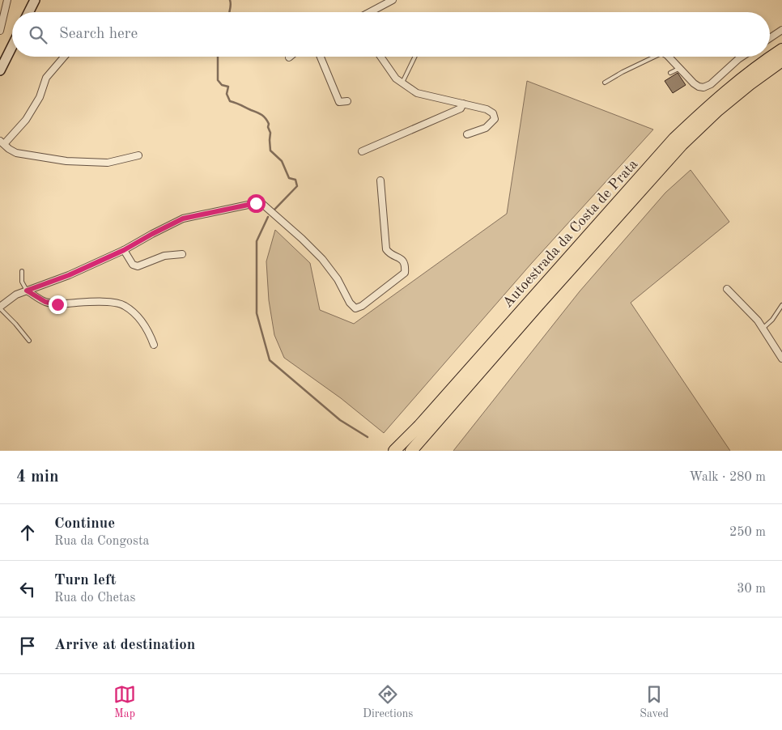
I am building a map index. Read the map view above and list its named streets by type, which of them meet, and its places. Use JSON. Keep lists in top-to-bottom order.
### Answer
{
  "streets": {
    "highway": ["Autoestrada da Costa de Prata"]
  },
  "page": {
    "search": "Search here",
    "heading": ["4 min", "Walk · 280 m"],
    "list": [
      ["Continue", "Rua da Congosta", "250 m"],
      ["Turn left", "Rua do Chetas", "30 m"],
      "Arrive at destination"
    ],
    "nav": ["Map", "Directions", "Saved"]
  }
}
